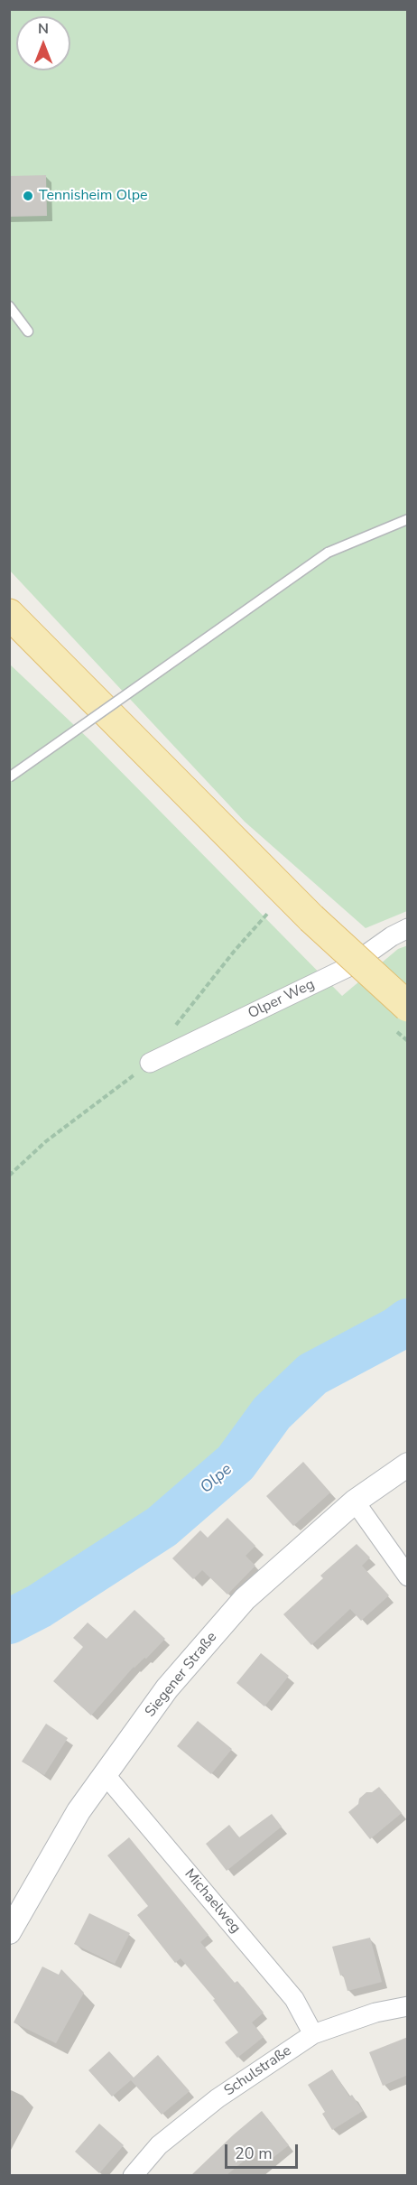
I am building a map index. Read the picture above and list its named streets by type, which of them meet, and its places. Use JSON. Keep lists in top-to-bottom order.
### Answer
{
  "streets": {
    "street": [
      "Olper Weg",
      "Siegener Straße",
      "Michaelweg",
      "Schulstraße"
    ]
  },
  "crossings": [
    ["Siegener Straße", "Michaelweg"],
    ["Michaelweg", "Schulstraße"]
  ],
  "water": ["Olpe"],
  "places": ["Tennisheim Olpe"],
  "scale_bar": "20 m",
  "north": "top"
}
